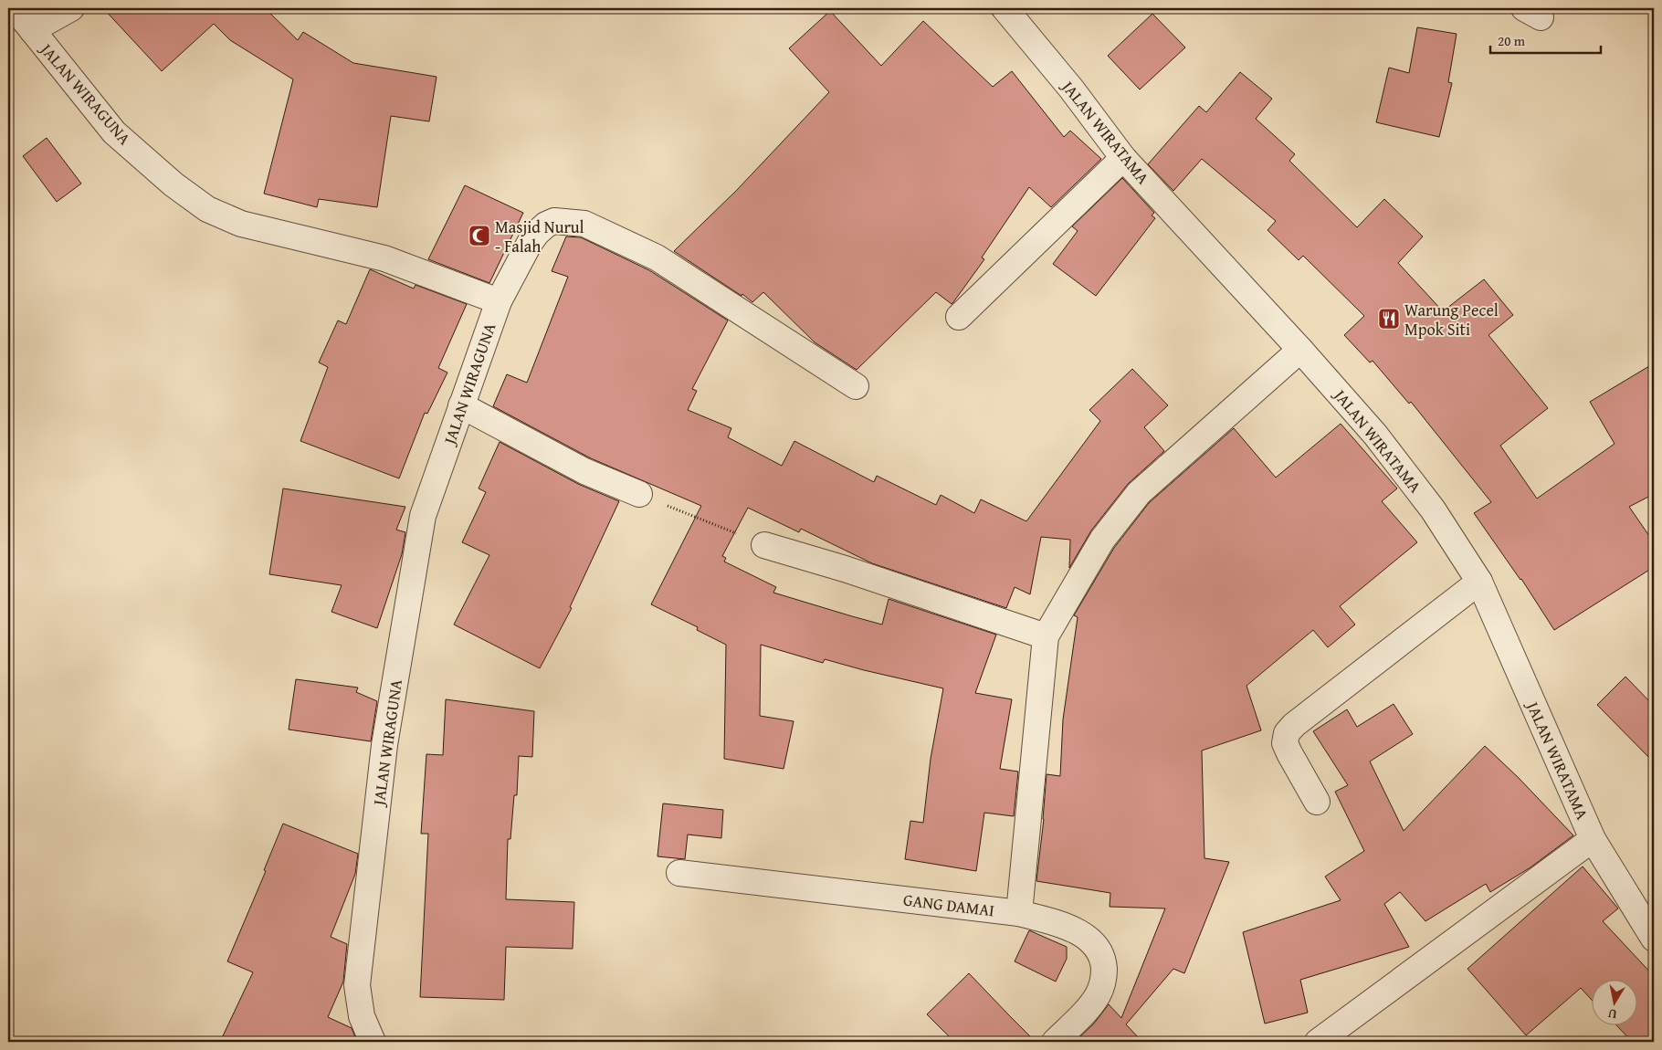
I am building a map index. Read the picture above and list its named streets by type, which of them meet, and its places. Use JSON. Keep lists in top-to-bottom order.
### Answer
{
  "streets": {
    "street": ["JALAN WIRAGUNA", "JALAN WIRATAMA", "GANG DAMAI"]
  },
  "places": {
    "mosque": ["Masjid Nurul - Falah"],
    "restaurant": ["Warung Pecel Mpok Siti"]
  },
  "scale_bar": "20 m",
  "north": "bottom"
}
